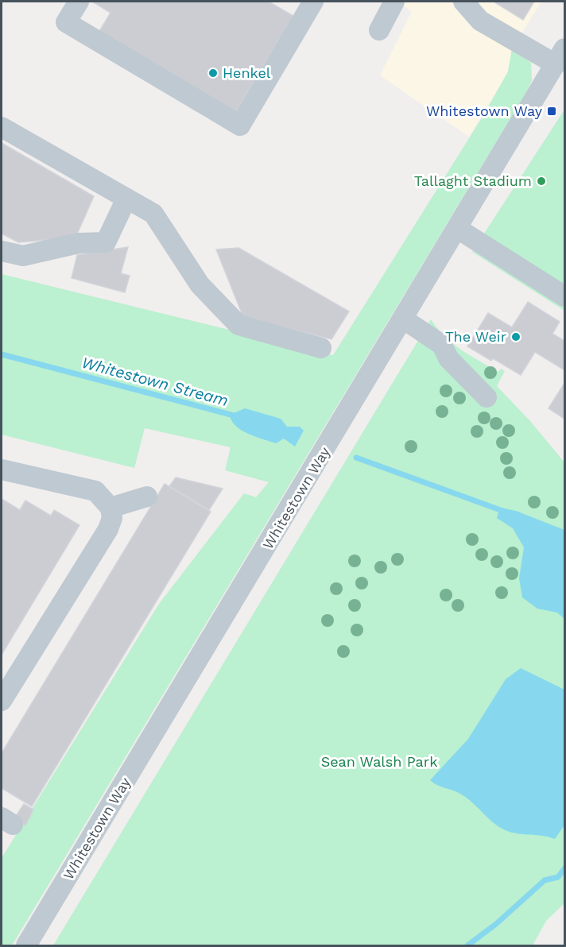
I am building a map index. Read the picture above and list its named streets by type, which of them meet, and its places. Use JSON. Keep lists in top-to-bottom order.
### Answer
{
  "streets": {
    "street": ["Whitestown Way"]
  },
  "water": ["Whitestown Stream"],
  "parks": ["Sean Walsh Park"],
  "places": {
    "other": ["Henkel", "Tallaght Stadium", "The Weir"],
    "transit": ["Whitestown Way"]
  }
}
